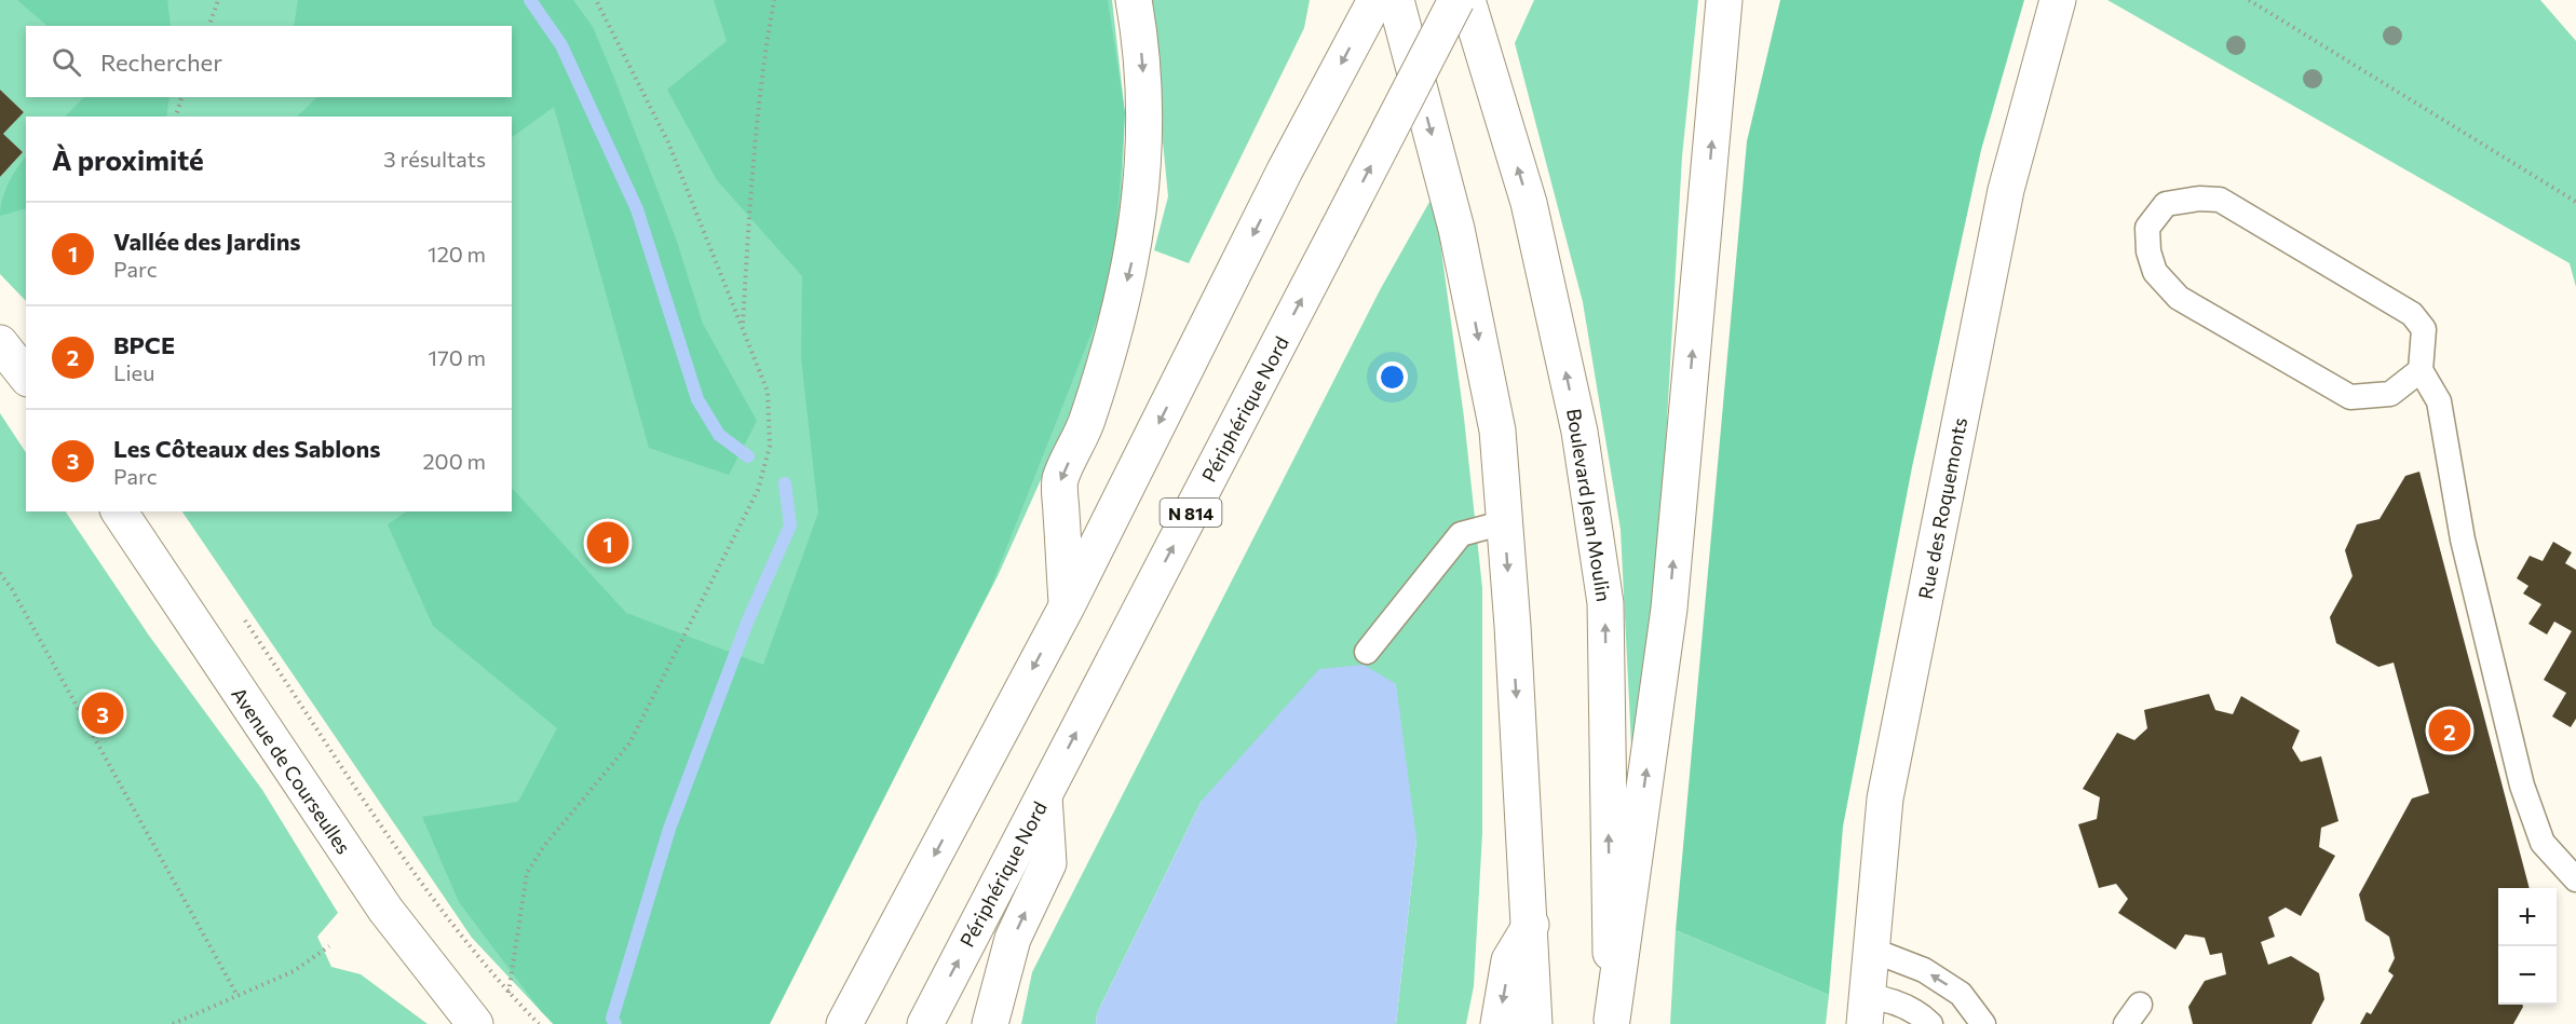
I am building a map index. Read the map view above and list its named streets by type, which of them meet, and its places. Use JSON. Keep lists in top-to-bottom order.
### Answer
{
  "streets": {
    "main road": [
      "Périphérique Nord",
      "Boulevard Jean Moulin",
      "Rue des Roquemonts",
      "N 814",
      "Avenue de Courseulles"
    ]
  },
  "page": {
    "search": "Rechercher",
    "heading": ["À proximité", "3 résultats"],
    "list": [
      {
        "mark": "1",
        "name": "Vallée des Jardins",
        "note": "Parc",
        "value": "120 m"
      },
      {
        "mark": "2",
        "name": "BPCE",
        "note": "Lieu",
        "value": "170 m"
      },
      {
        "mark": "3",
        "name": "Les Côteaux des Sablons",
        "note": "Parc",
        "value": "200 m"
      }
    ],
    "pins": ["1", "3", "2"],
    "map_buttons": ["+", "−"]
  }
}
